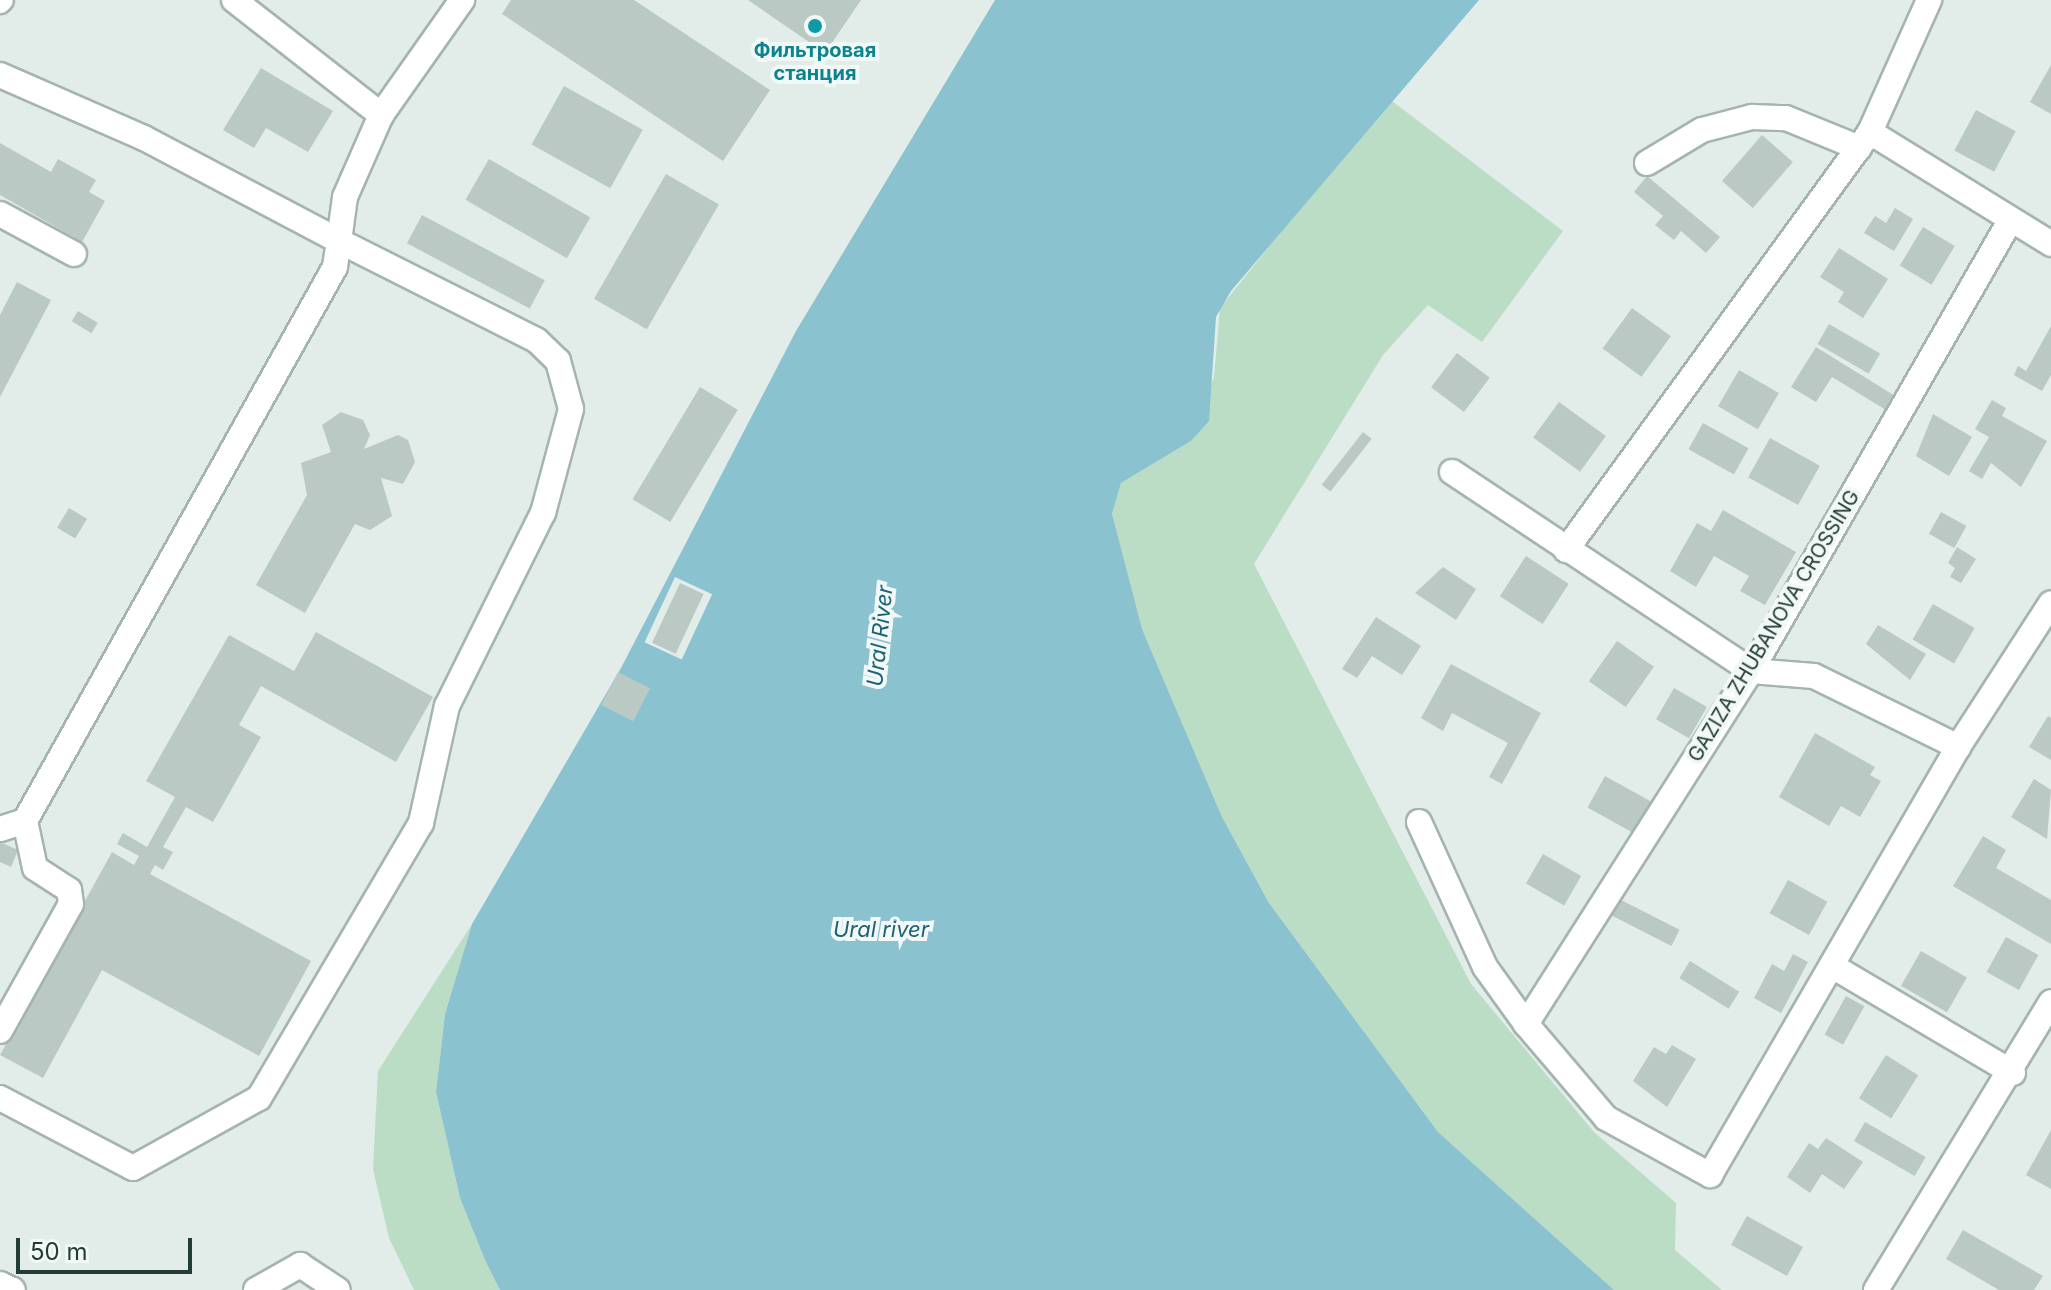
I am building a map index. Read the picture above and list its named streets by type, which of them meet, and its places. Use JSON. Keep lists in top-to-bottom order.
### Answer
{
  "streets": {
    "street": ["GAZIZA ZHUBANOVA CROSSING"]
  },
  "water": ["Ural River", "Ural river"],
  "places": ["Фильтровая станция"],
  "scale_bar": "50 m"
}
